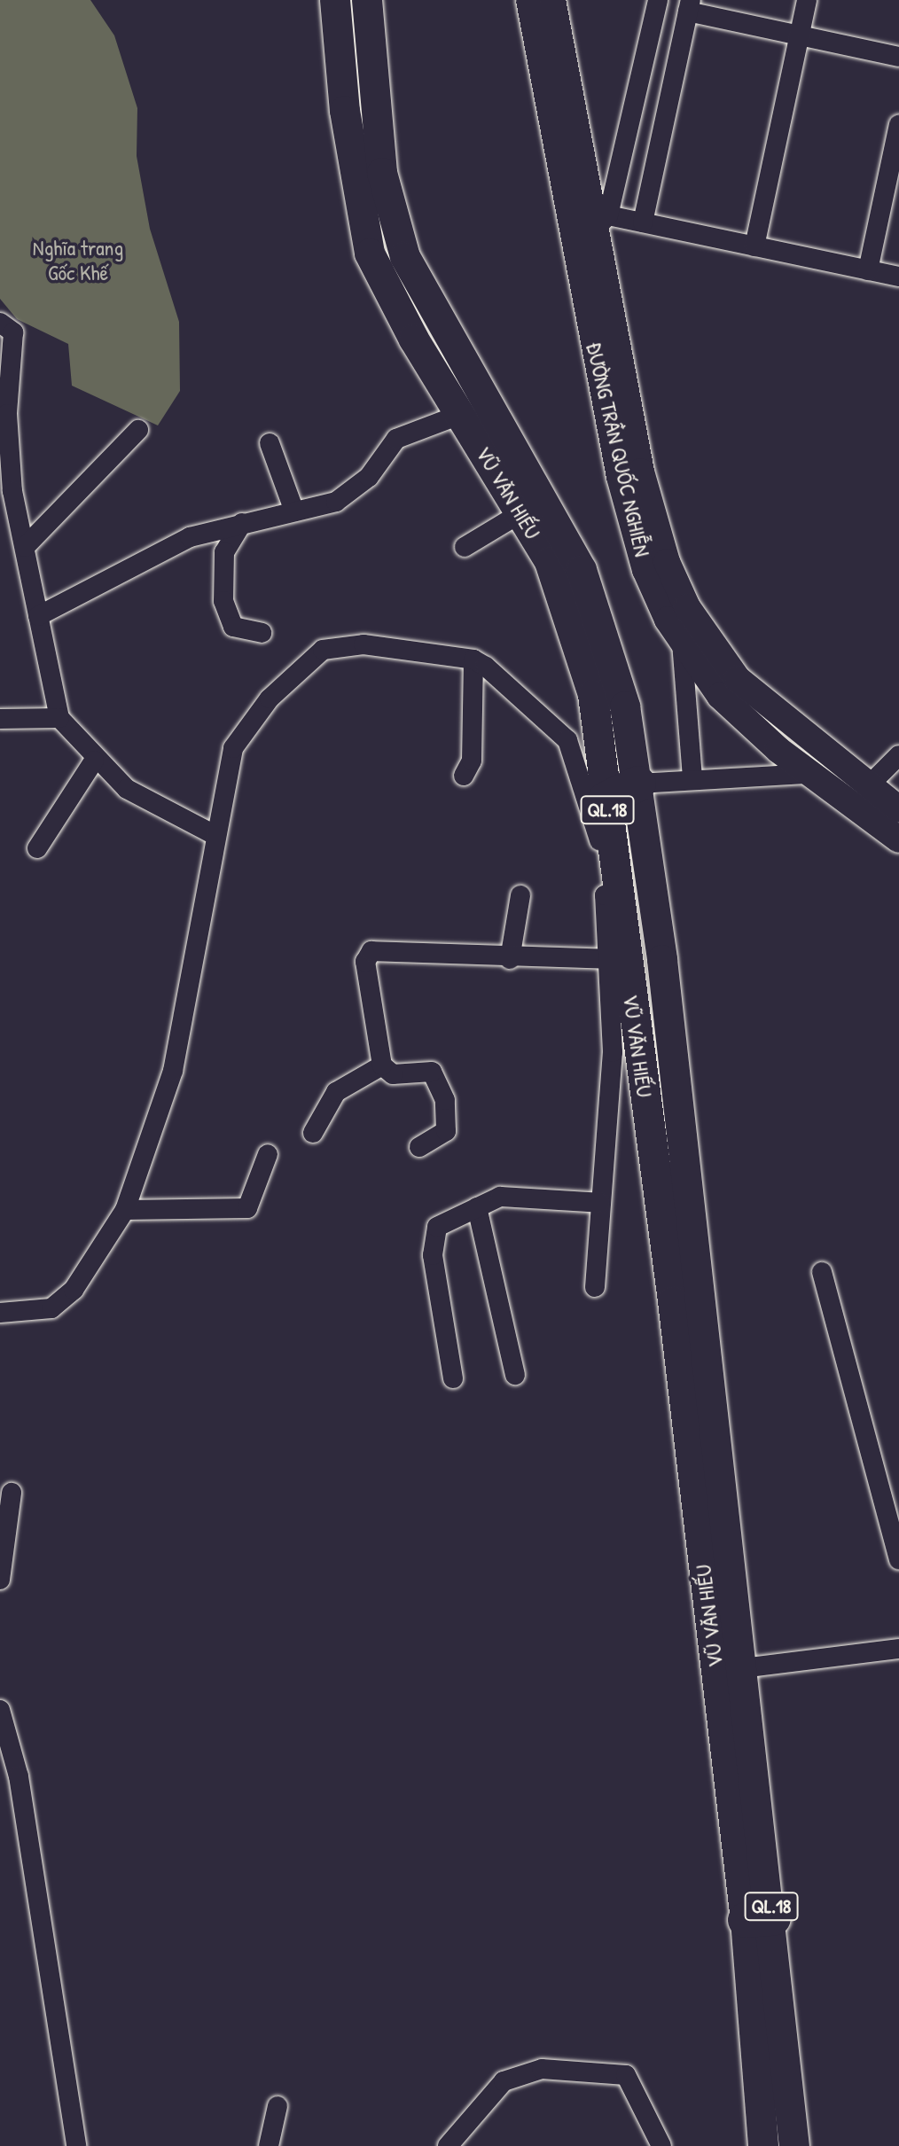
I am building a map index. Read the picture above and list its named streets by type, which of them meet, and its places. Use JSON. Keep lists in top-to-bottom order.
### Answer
{
  "streets": {
    "main road": ["ĐƯỜNG TRẦN QUỐC NGHIỄN", "VŨ VĂN HIẾU", "QL.18"]
  },
  "parks": ["Nghĩa trang Gốc Khế"]
}
